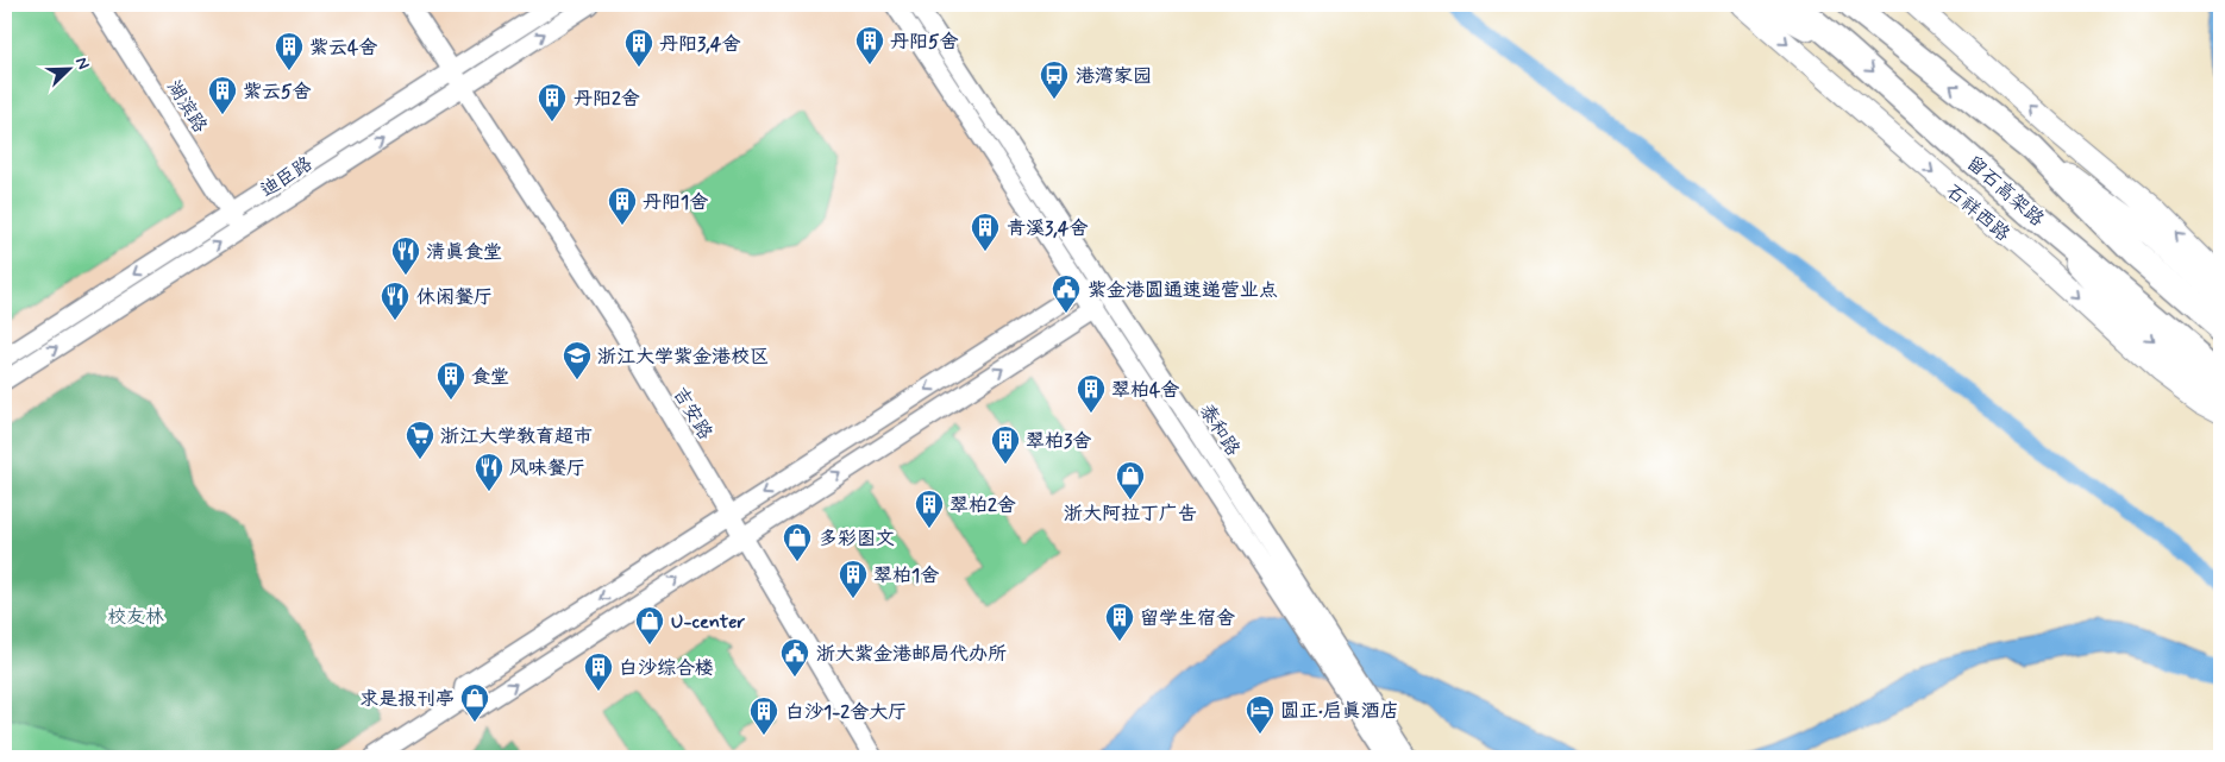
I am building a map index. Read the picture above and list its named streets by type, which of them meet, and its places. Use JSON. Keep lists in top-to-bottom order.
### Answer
{
  "streets": {
    "highway": ["留石高架路"],
    "main road": ["石祥西路"],
    "street": [
      "湖滨路",
      "迪臣路",
      "吉安路",
      "泰和路"
    ]
  },
  "crossings": [
    ["湖滨路", "迪臣路"],
    ["迪臣路", "吉安路"],
    ["留石高架路", "石祥西路"]
  ],
  "parks": ["校友林"],
  "places": {
    "building": [
      "丹阳5舍",
      "丹阳3,4舍",
      "紫云4舍",
      "紫云5舍",
      "丹阳2舍",
      "丹阳1舍",
      "青溪3,4舍",
      "食堂",
      "翠柏4舍",
      "翠柏3舍",
      "翠柏2舍",
      "翠柏1舍",
      "留学生宿舍",
      "白沙综合楼",
      "白沙1-2舍大厅"
    ],
    "bus stop": ["港湾家园"],
    "restaurant": ["清真食堂", "休闲餐厅", "风味餐厅"],
    "public building": ["紫金港圆通速递营业点", "浙大紫金港邮局代办所"],
    "school or university": ["浙江大学紫金港校区"],
    "supermarket": ["浙江大学教育超市"],
    "shop": [
      "浙大阿拉丁广告",
      "多彩图文",
      "U-center",
      "求是报刊亭"
    ],
    "hotel": ["圆正·启真酒店"]
  },
  "north": "top right"
}
